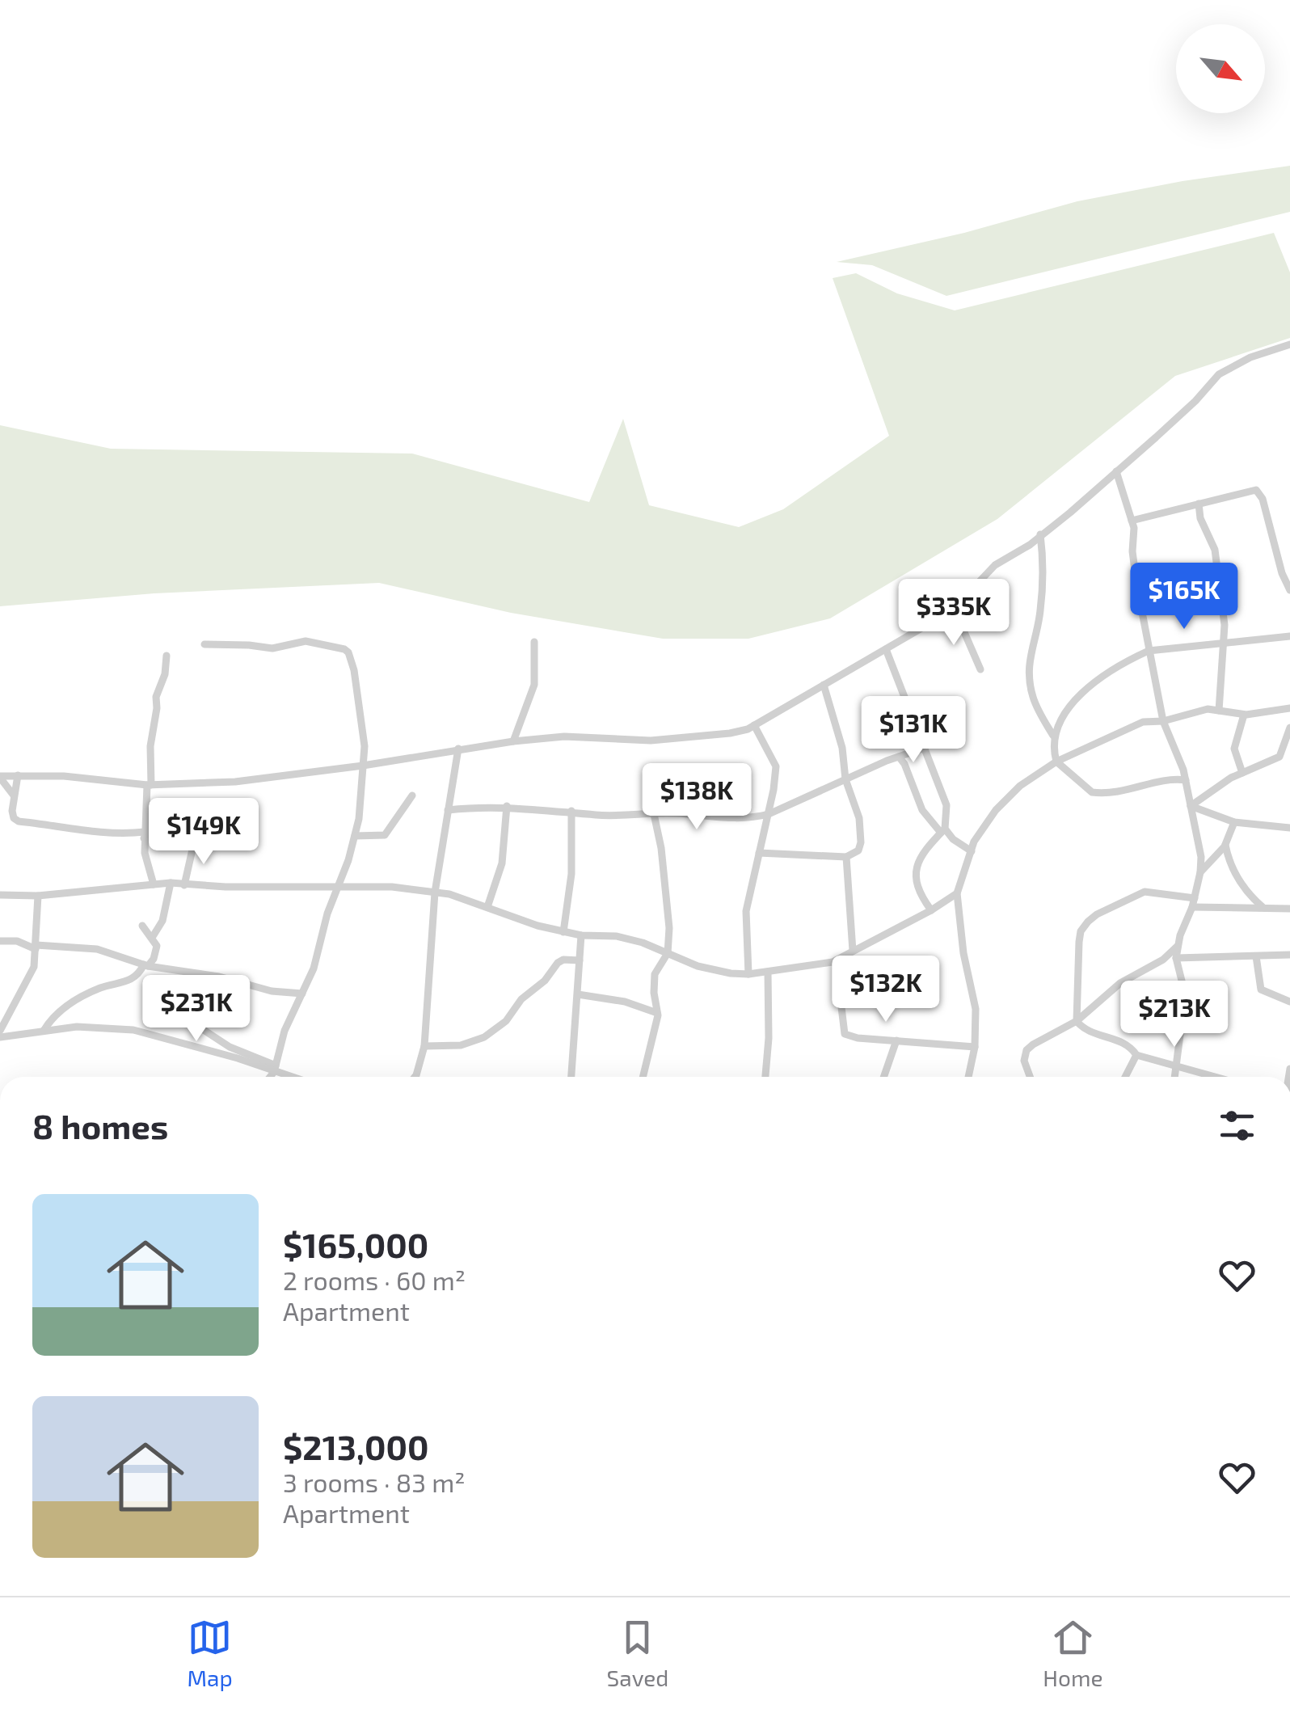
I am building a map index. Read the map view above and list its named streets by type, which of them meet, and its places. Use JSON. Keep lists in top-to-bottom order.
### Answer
{
  "north": "bottom right",
  "page": {
    "price": [
      "$165K",
      "$335K",
      "$131K",
      "$138K",
      "$149K",
      "$132K",
      "$231K",
      "$213K"
    ],
    "heading": "8 homes",
    "list": [
      {
        "name": "$165,000",
        "note": "2 rooms · 60 m² · Apartment"
      },
      {
        "name": "$213,000",
        "note": "3 rooms · 83 m² · Apartment"
      }
    ],
    "tabs": ["Map", "Saved", "Home"]
  }
}
